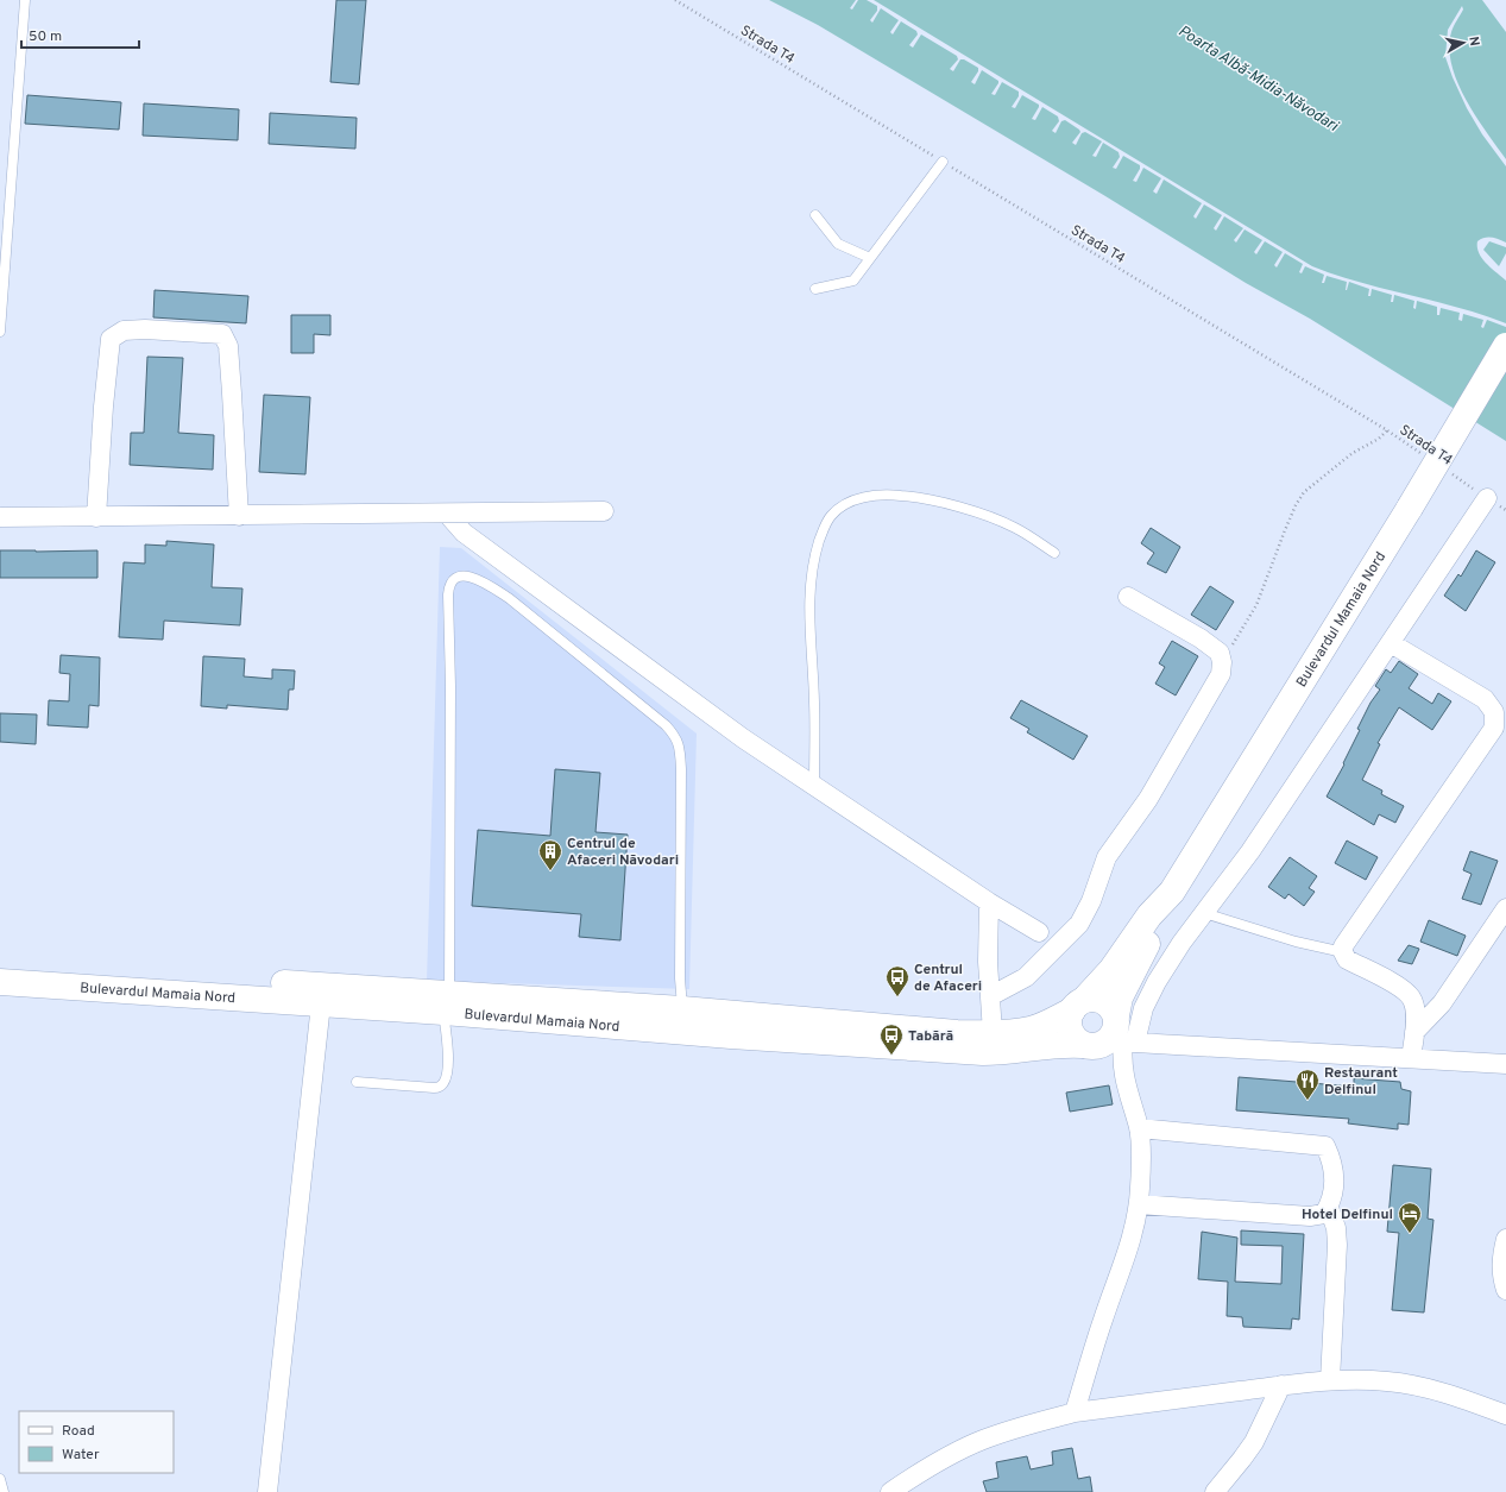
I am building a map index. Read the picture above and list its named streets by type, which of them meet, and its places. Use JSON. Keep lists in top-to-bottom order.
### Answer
{
  "streets": {
    "main road": ["Bulevardul Mamaia Nord"],
    "path": ["Strada T4"]
  },
  "water": ["Poarta Albă-Midia-Năvodari"],
  "places": {
    "building": ["Centrul de Afaceri Năvodari"],
    "bus stop": ["Centrul de Afaceri", "Tabără"],
    "restaurant": ["Restaurant Delfinul"],
    "hotel": ["Hotel Delfinul"]
  },
  "legend": ["Road", "Water"],
  "scale_bar": "50 m",
  "north": "right"
}
